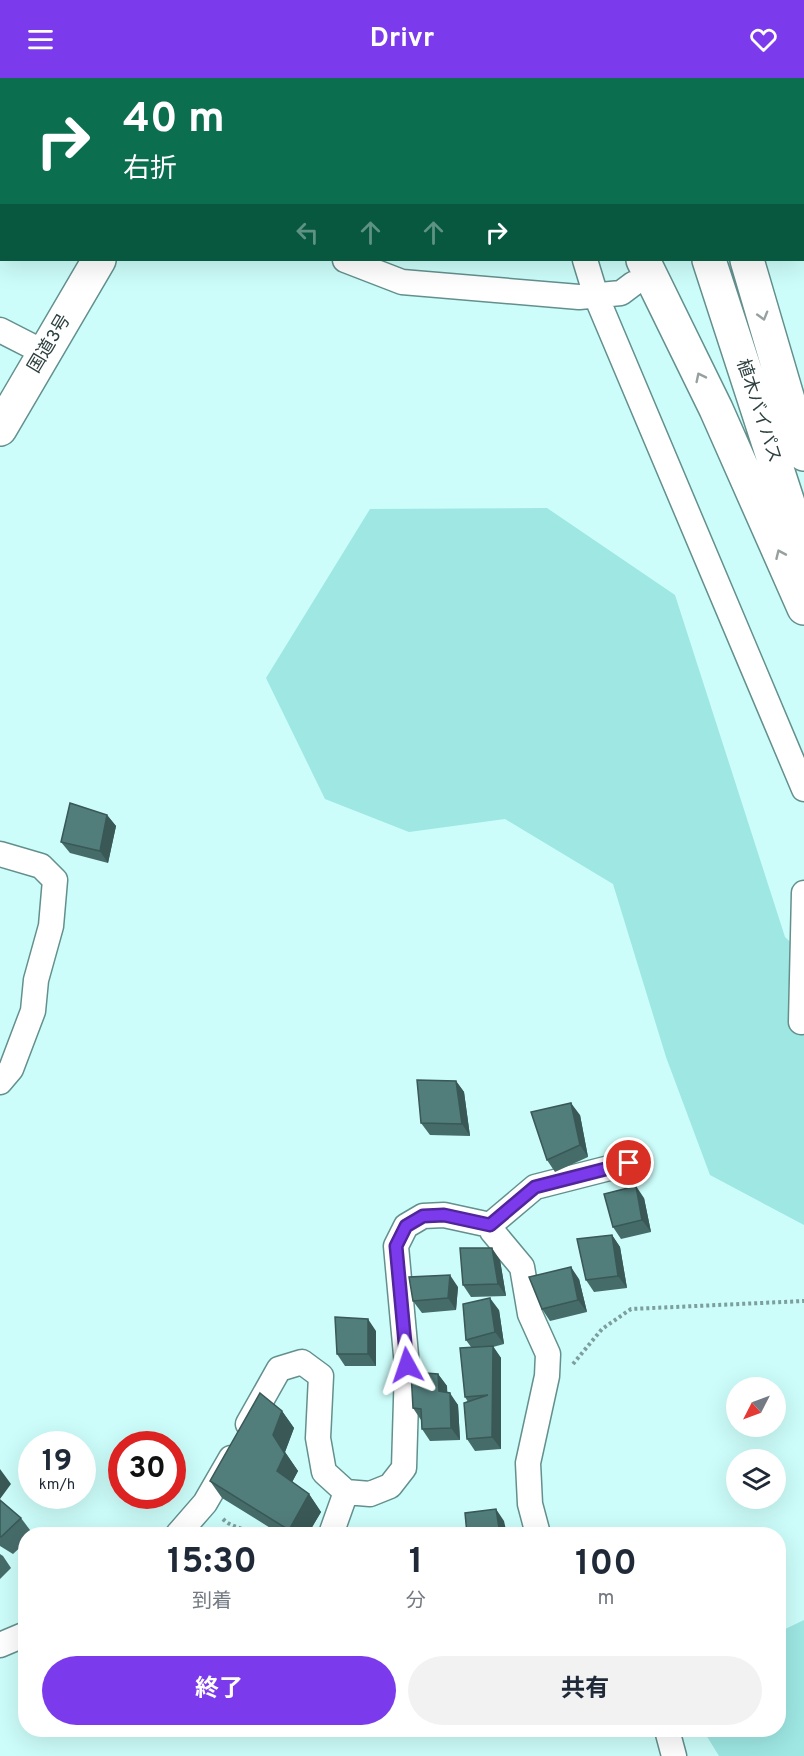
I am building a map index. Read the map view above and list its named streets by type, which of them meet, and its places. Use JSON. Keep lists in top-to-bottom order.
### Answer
{
  "streets": {
    "highway": ["国道3号", "植木バイパス"]
  },
  "north": "bottom left",
  "page": {
    "header": "Drivr",
    "turn": ["40 m", "右折"],
    "speed": "19 km/h",
    "limit": "30",
    "eta": [
      "15:30",
      "到着",
      "1",
      "分",
      "100",
      "m"
    ],
    "buttons": ["終了", "共有"]
  }
}
